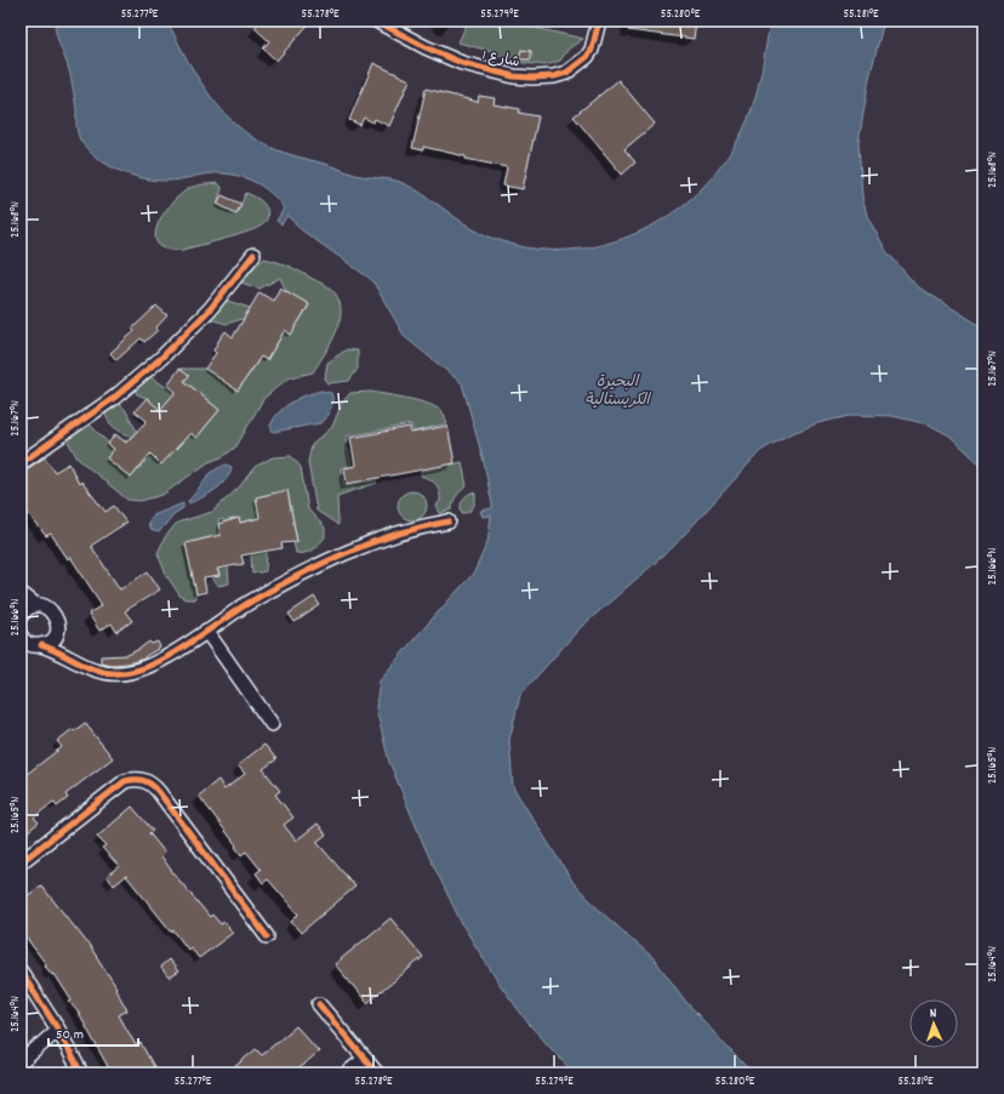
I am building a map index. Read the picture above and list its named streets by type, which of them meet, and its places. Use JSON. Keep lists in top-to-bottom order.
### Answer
{
  "streets": {
    "street": ["شارع 1"]
  },
  "water": ["البحيرة الكريستالية"],
  "scale_bar": "50 m",
  "north": "top",
  "coordinates": [
    "55.277°E",
    "55.278°E",
    "55.279°E",
    "55.280°E",
    "55.281°E",
    "25.168°N",
    "25.167°N",
    "25.166°N",
    "25.165°N",
    "25.164°N"
  ]
}
